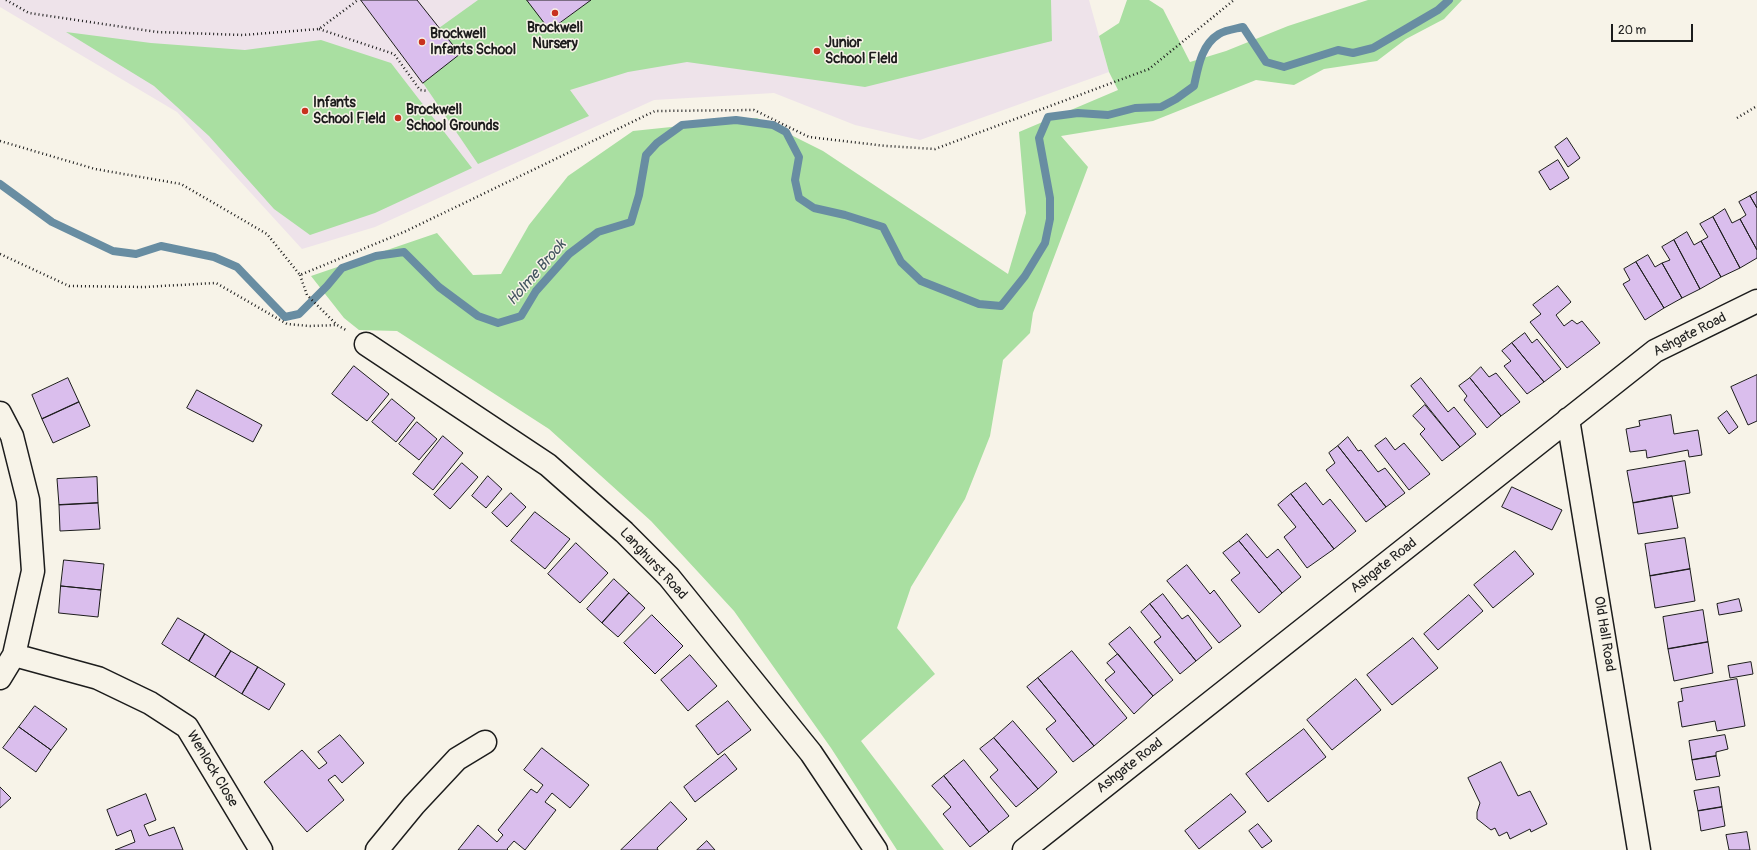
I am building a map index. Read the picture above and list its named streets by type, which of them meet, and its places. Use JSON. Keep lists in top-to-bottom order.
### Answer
{
  "streets": {
    "street": [
      "Ashgate Road",
      "Langhurst Road",
      "Old Hall Road",
      "Wenlock Close"
    ]
  },
  "crossings": [
    ["Ashgate Road", "Old Hall Road"]
  ],
  "water": ["Holme Brook"],
  "places": [
    "Brockwell Nursery",
    "Brockwell Infants School",
    "Junior School FIeld",
    "Infants School FIeld",
    "Brockwell School Grounds"
  ],
  "scale_bar": "20 m"
}
